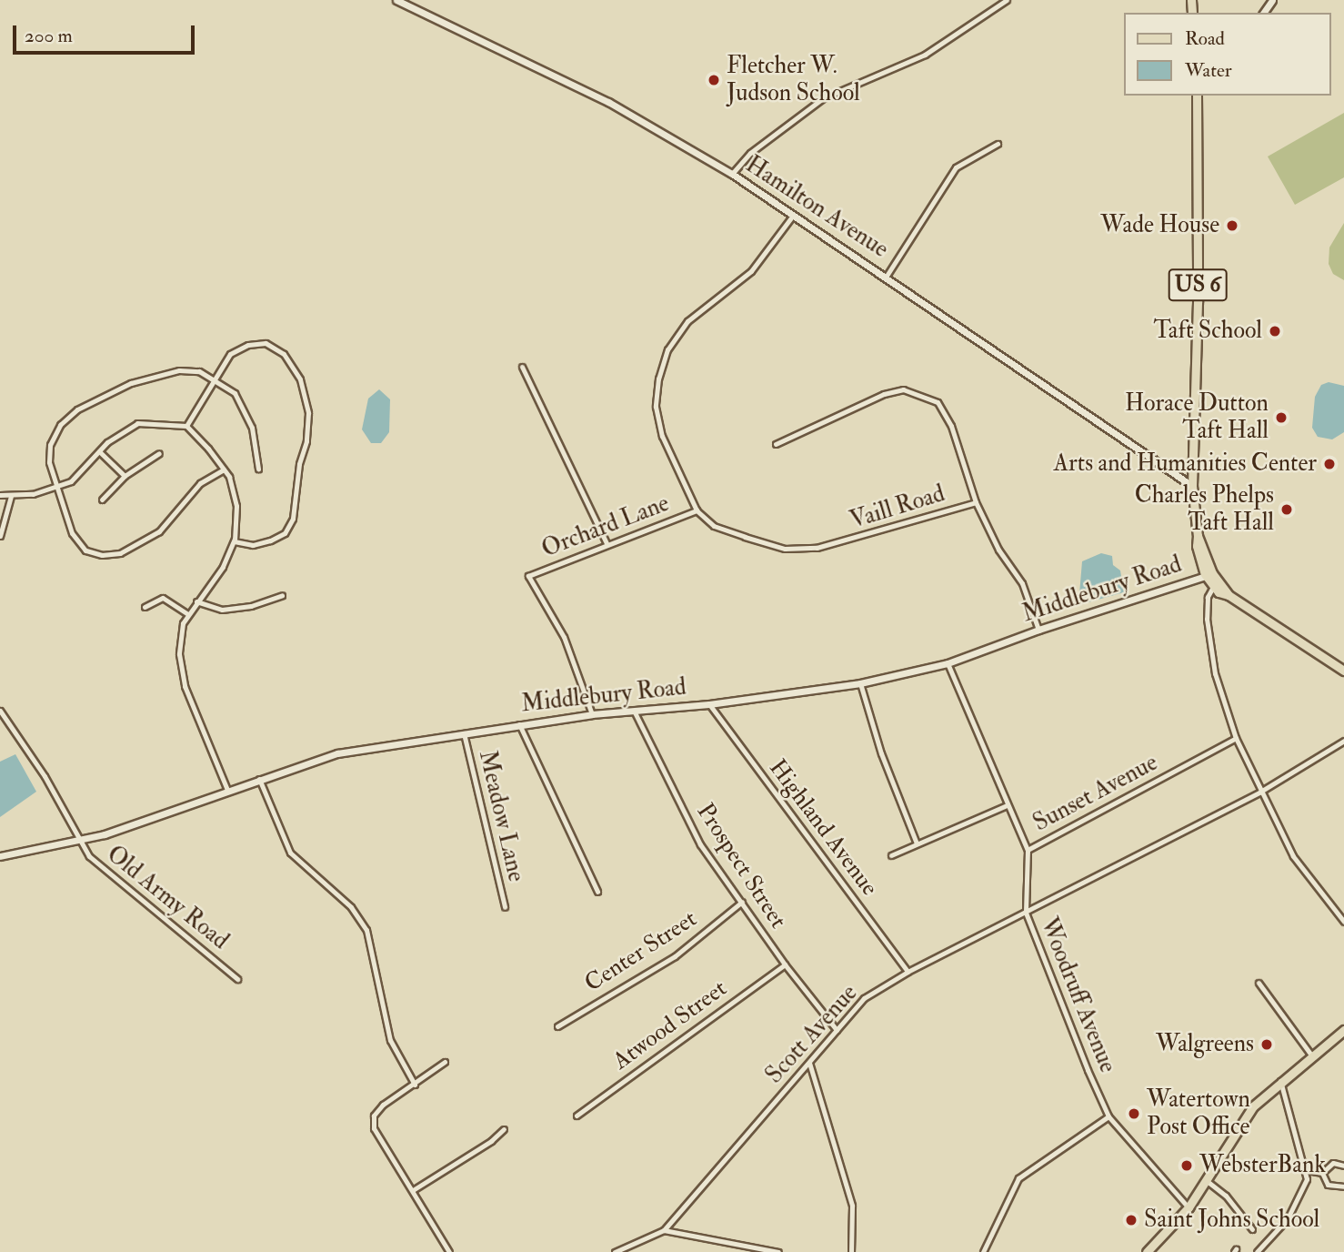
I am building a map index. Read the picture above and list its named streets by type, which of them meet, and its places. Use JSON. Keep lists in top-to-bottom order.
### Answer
{
  "streets": {
    "main road": ["US 6"],
    "street": [
      "Hamilton Avenue",
      "Vaill Road",
      "Orchard Lane",
      "Middlebury Road",
      "Sunset Avenue",
      "Meadow Lane",
      "Highland Avenue",
      "Prospect Street",
      "Old Army Road",
      "Center Street",
      "Woodruff Avenue",
      "Atwood Street",
      "Scott Avenue"
    ]
  },
  "crossings": [
    ["Hamilton Avenue", "US 6"],
    ["US 6", "Middlebury Road"],
    ["Vaill Road", "Orchard Lane"],
    ["Vaill Road", "Middlebury Road"],
    ["Orchard Lane", "Middlebury Road"],
    ["Middlebury Road", "Meadow Lane"],
    ["Middlebury Road", "Highland Avenue"],
    ["Middlebury Road", "Prospect Street"],
    ["Middlebury Road", "Old Army Road"],
    ["Sunset Avenue", "Woodruff Avenue"],
    ["Sunset Avenue", "Scott Avenue"],
    ["Highland Avenue", "Scott Avenue"],
    ["Prospect Street", "Center Street"],
    ["Prospect Street", "Atwood Street"],
    ["Prospect Street", "Scott Avenue"],
    ["Woodruff Avenue", "Scott Avenue"]
  ],
  "places": [
    "Fletcher W. Judson School",
    "Wade House",
    "Taft School",
    "Horace Dutton Taft Hall",
    "Arts and Humanities Center",
    "Charles Phelps Taft Hall",
    "Walgreens",
    "Watertown Post Office",
    "WebsterBank",
    "Saint Johns School"
  ],
  "legend": ["Road", "Water"],
  "scale_bar": "200 m"
}
